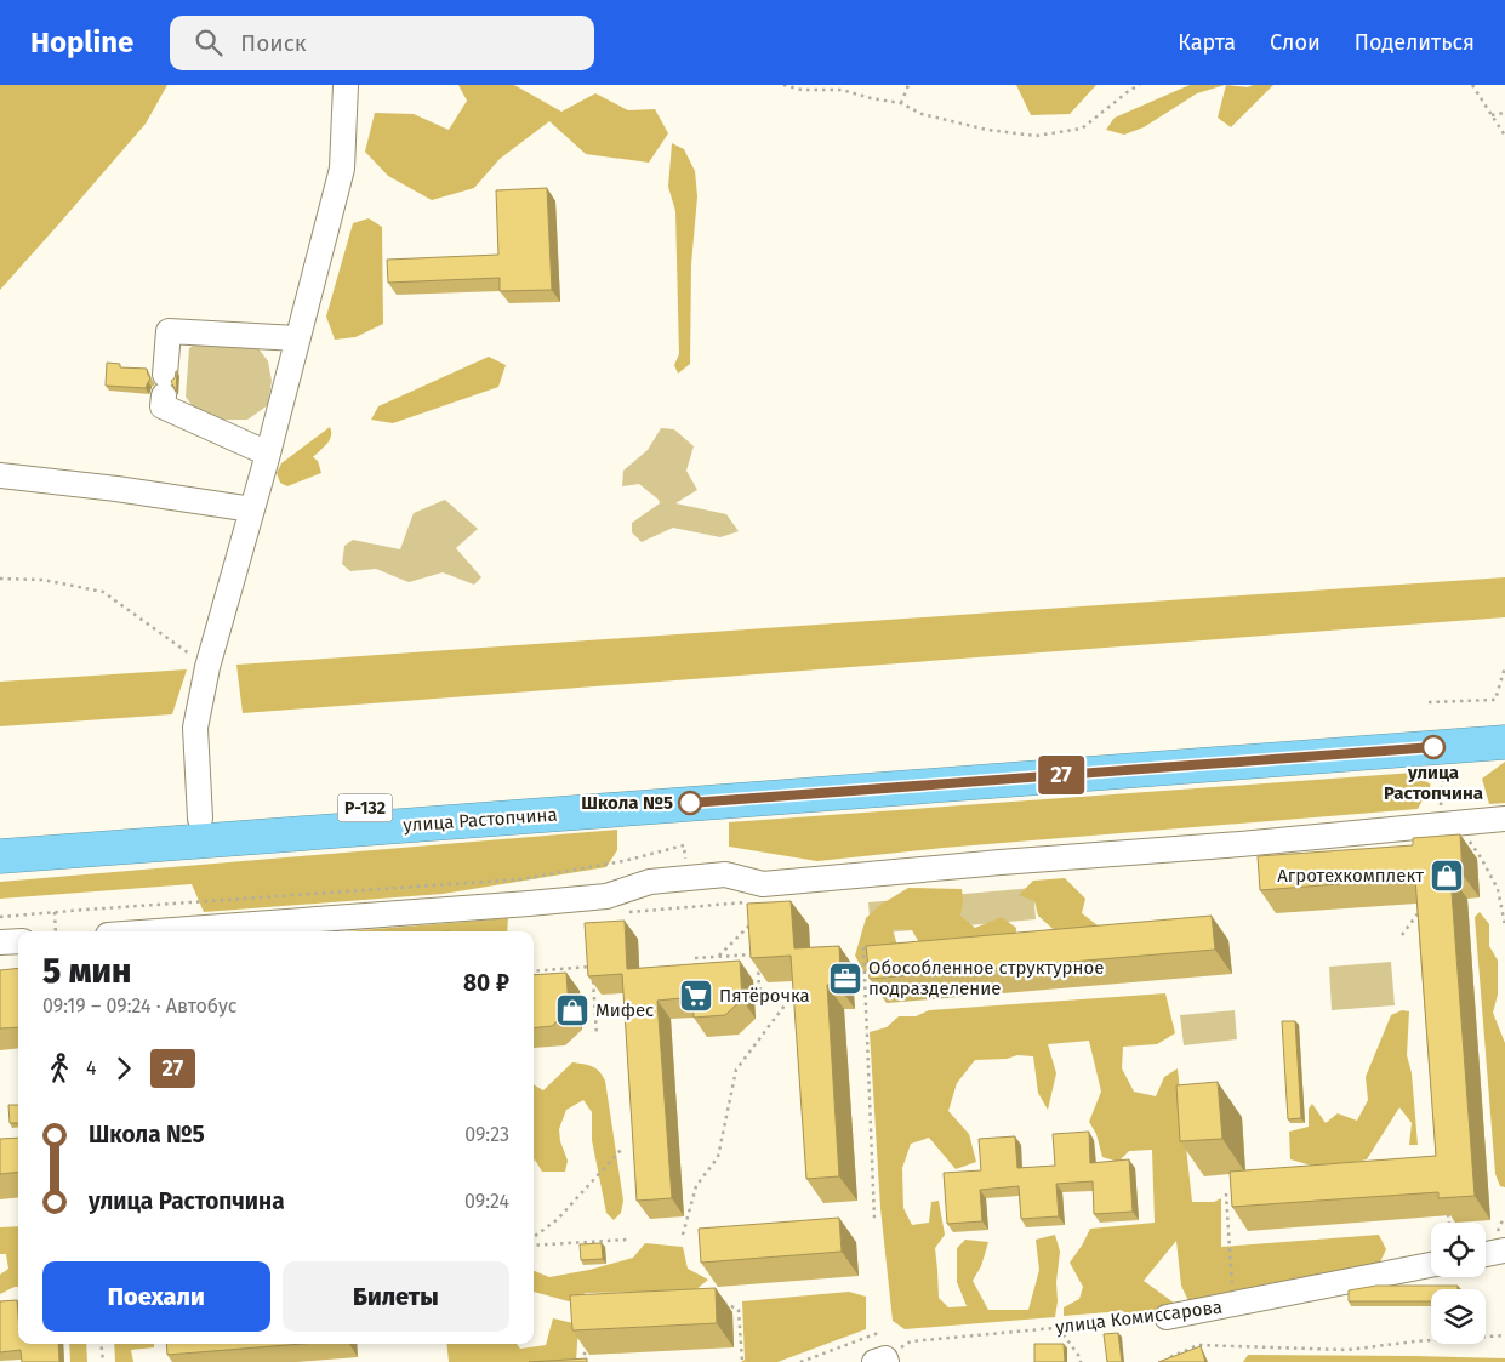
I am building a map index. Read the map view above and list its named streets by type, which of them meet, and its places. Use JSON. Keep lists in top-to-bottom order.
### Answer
{
  "streets": {
    "highway": ["Р-132", "улица Растопчина"],
    "street": ["улица Комиссарова"]
  },
  "places": {
    "other": ["улица Растопчина", "Школа №5"],
    "shop": ["Агротехкомплект", "Мифес"],
    "office": ["Обособленное структурное подразделение"],
    "supermarket": ["Пятёрочка"]
  },
  "lines": ["bus line 27"],
  "page": {
    "header": "Hopline",
    "search": "Поиск",
    "nav": ["Карта", "Слои", "Поделиться"],
    "on_map": "27",
    "heading": ["5 мин", "09:19 – 09:24 · Автобус", "80 ₽"],
    "legs": ["4", "27"],
    "list": [
      {
        "name": "Школа №5",
        "value": "09:23"
      },
      {
        "name": "улица Растопчина",
        "value": "09:24"
      }
    ],
    "buttons": ["Поехали", "Билеты"]
  }
}
